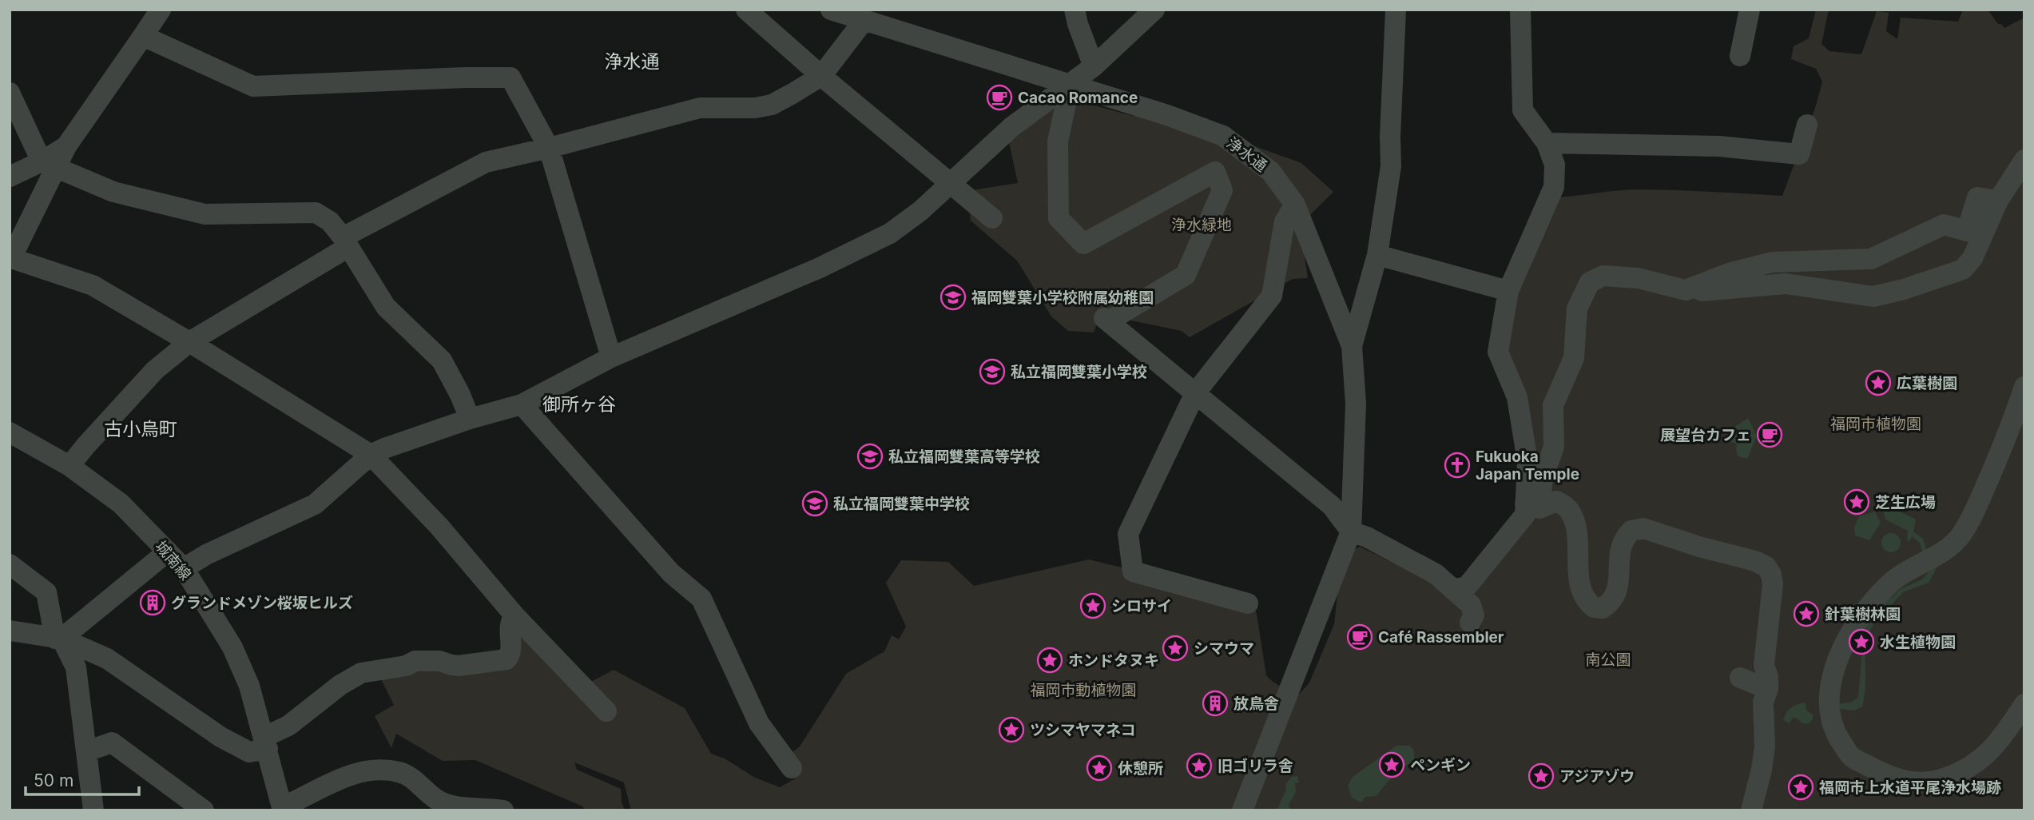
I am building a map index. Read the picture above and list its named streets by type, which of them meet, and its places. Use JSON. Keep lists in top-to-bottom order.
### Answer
{
  "streets": {
    "street": ["浄水通", "城南線"]
  },
  "districts": ["浄水通", "御所ヶ谷", "古小烏町"],
  "parks": [
    "浄水緑地",
    "福岡市植物園",
    "南公園",
    "福岡市動植物園"
  ],
  "places": {
    "cafe": ["Cacao Romance", "展望台カフェ", "Café Rassembler"],
    "school or university": [
      "福岡雙葉小学校附属幼稚園",
      "私立福岡雙葉小学校",
      "私立福岡雙葉高等学校",
      "私立福岡雙葉中学校"
    ],
    "place": [
      "広葉樹園",
      "芝生広場",
      "シロサイ",
      "針葉樹林園",
      "水生植物園",
      "シマウマ",
      "ホンドタヌキ",
      "ツシマヤマネコ",
      "ペンギン",
      "旧ゴリラ舎",
      "休憩所",
      "アジアゾウ",
      "福岡市上水道平尾浄水場跡"
    ],
    "church": ["Fukuoka Japan Temple"],
    "building": ["グランドメゾン桜坂ヒルズ", "放鳥舎"]
  },
  "scale_bar": "50 m"
}
